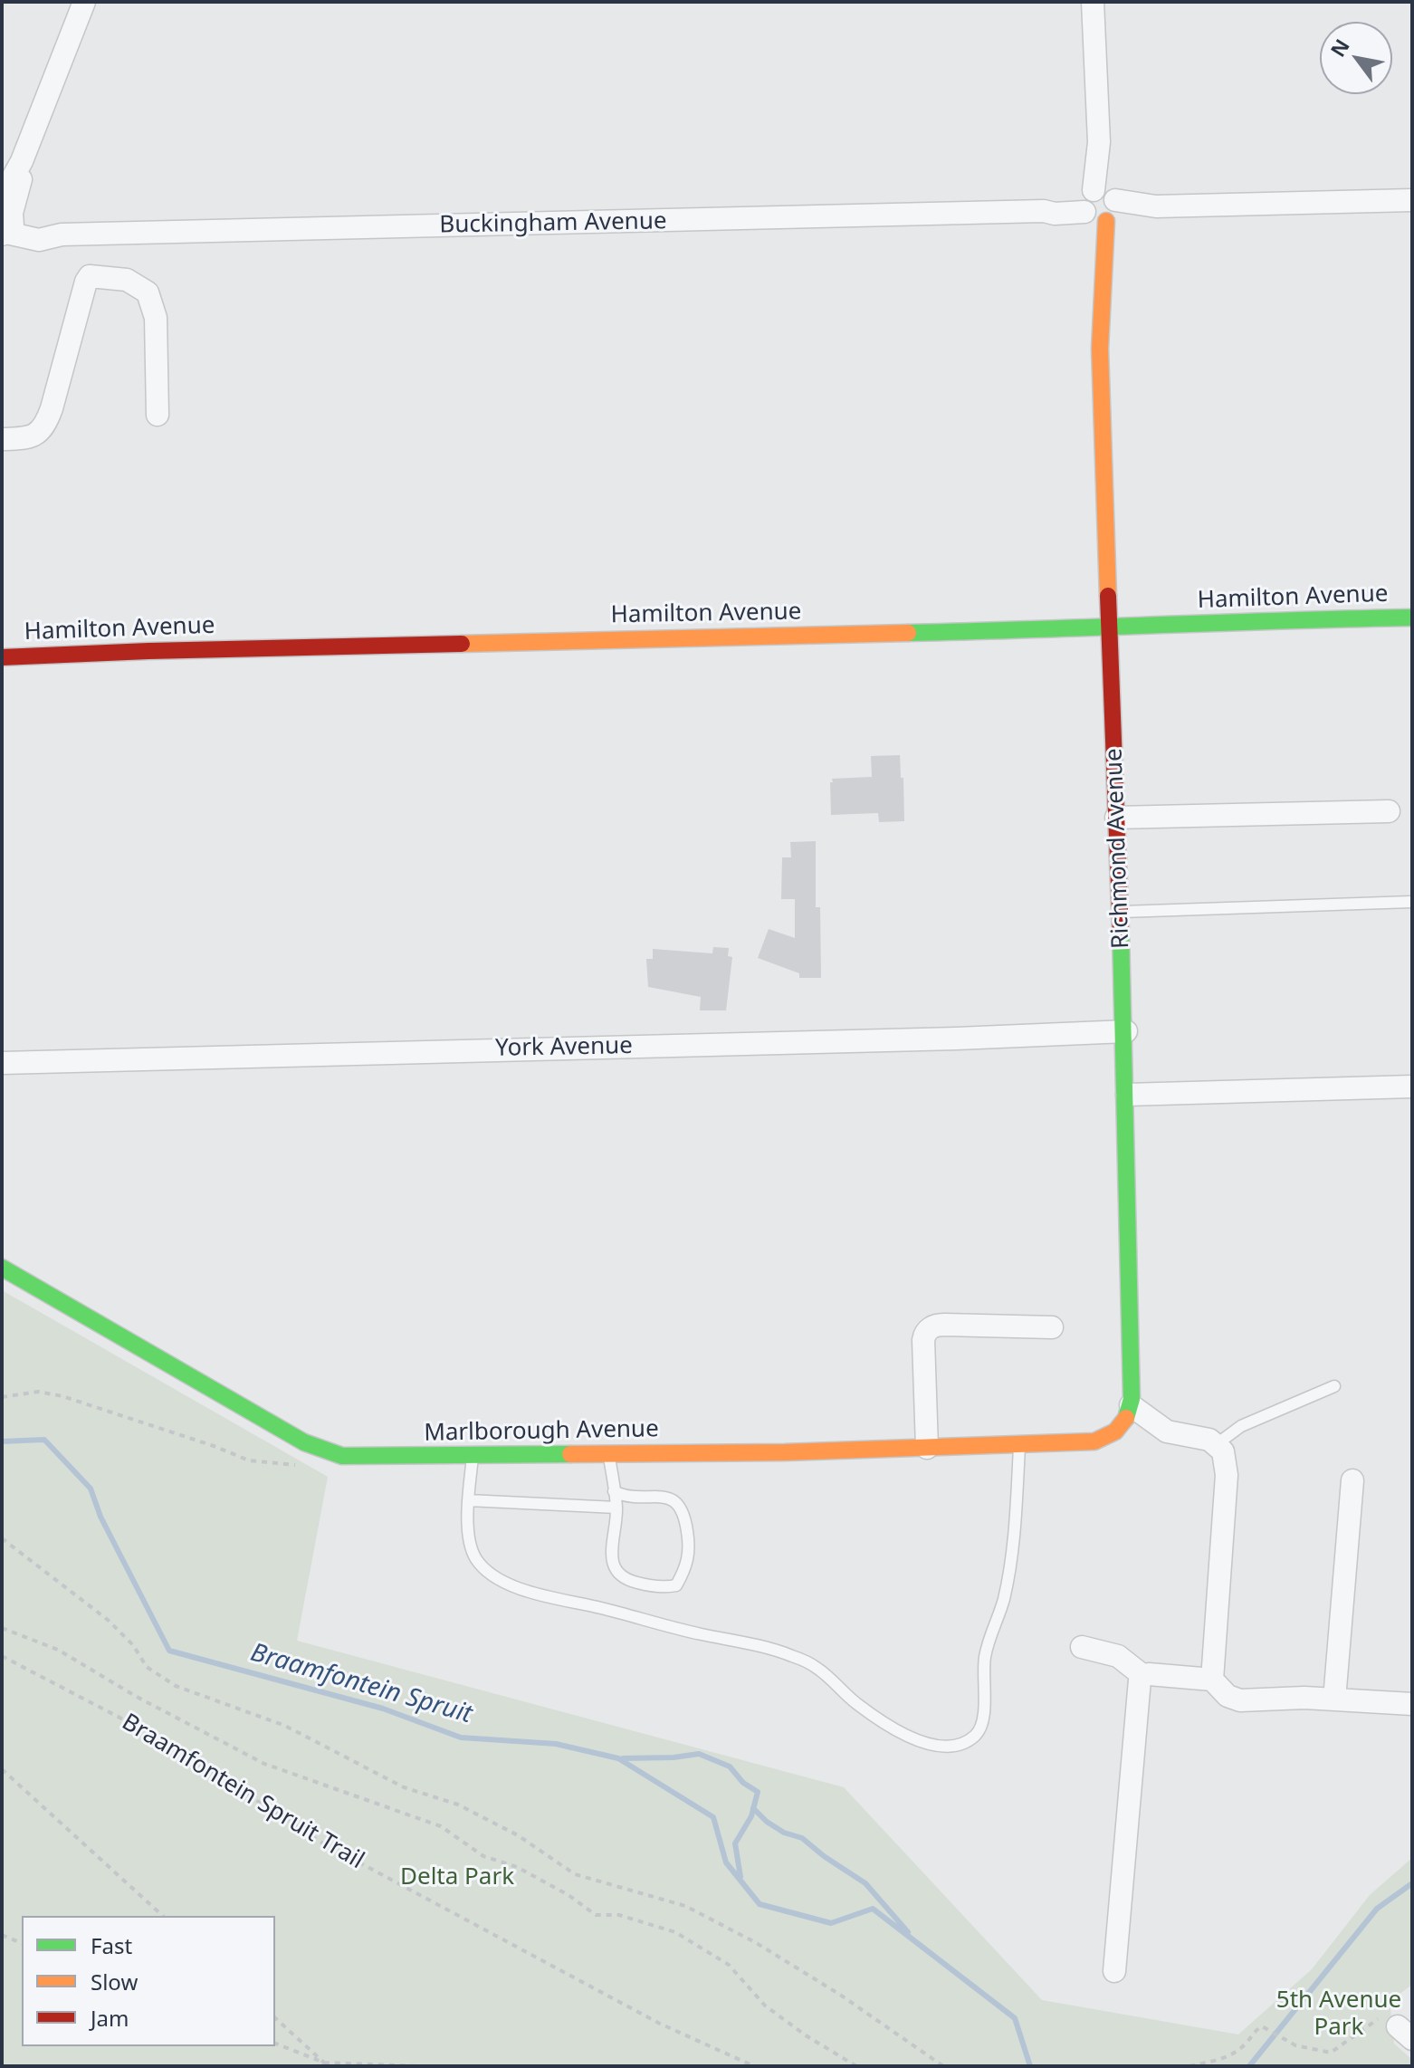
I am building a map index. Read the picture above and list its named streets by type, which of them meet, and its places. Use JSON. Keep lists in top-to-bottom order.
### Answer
{
  "streets": {
    "street": [
      "Buckingham Avenue",
      "Hamilton Avenue",
      "Richmond Avenue",
      "York Avenue",
      "Marlborough Avenue"
    ],
    "path": ["Braamfontein Spruit Trail"]
  },
  "crossings": [
    ["Buckingham Avenue", "Richmond Avenue"],
    ["Hamilton Avenue", "Richmond Avenue"],
    ["Richmond Avenue", "York Avenue"],
    ["Richmond Avenue", "Marlborough Avenue"]
  ],
  "water": ["Braamfontein Spruit"],
  "parks": ["Delta Park", "5th Avenue Park"],
  "legend": ["Fast", "Slow", "Jam"],
  "north": "top left"
}
